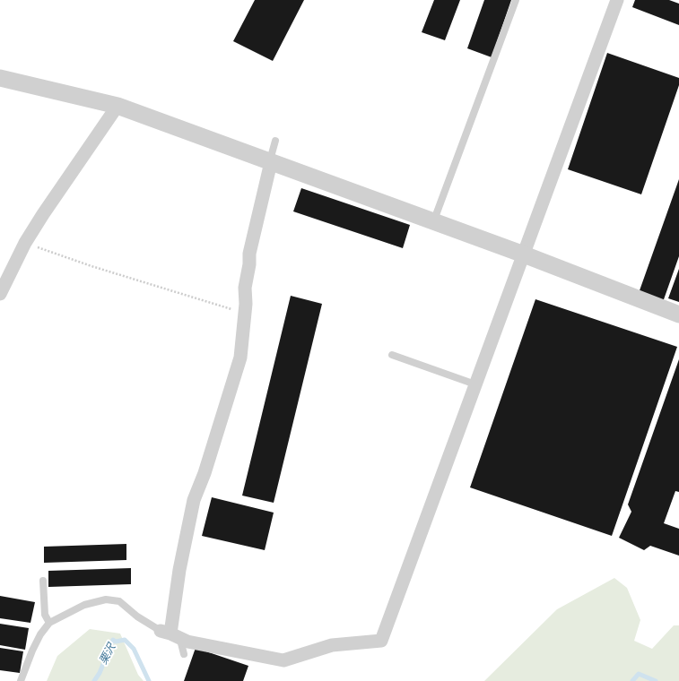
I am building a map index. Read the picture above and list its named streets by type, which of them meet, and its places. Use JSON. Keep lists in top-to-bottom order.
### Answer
{
  "water": ["栗沢"]
}
